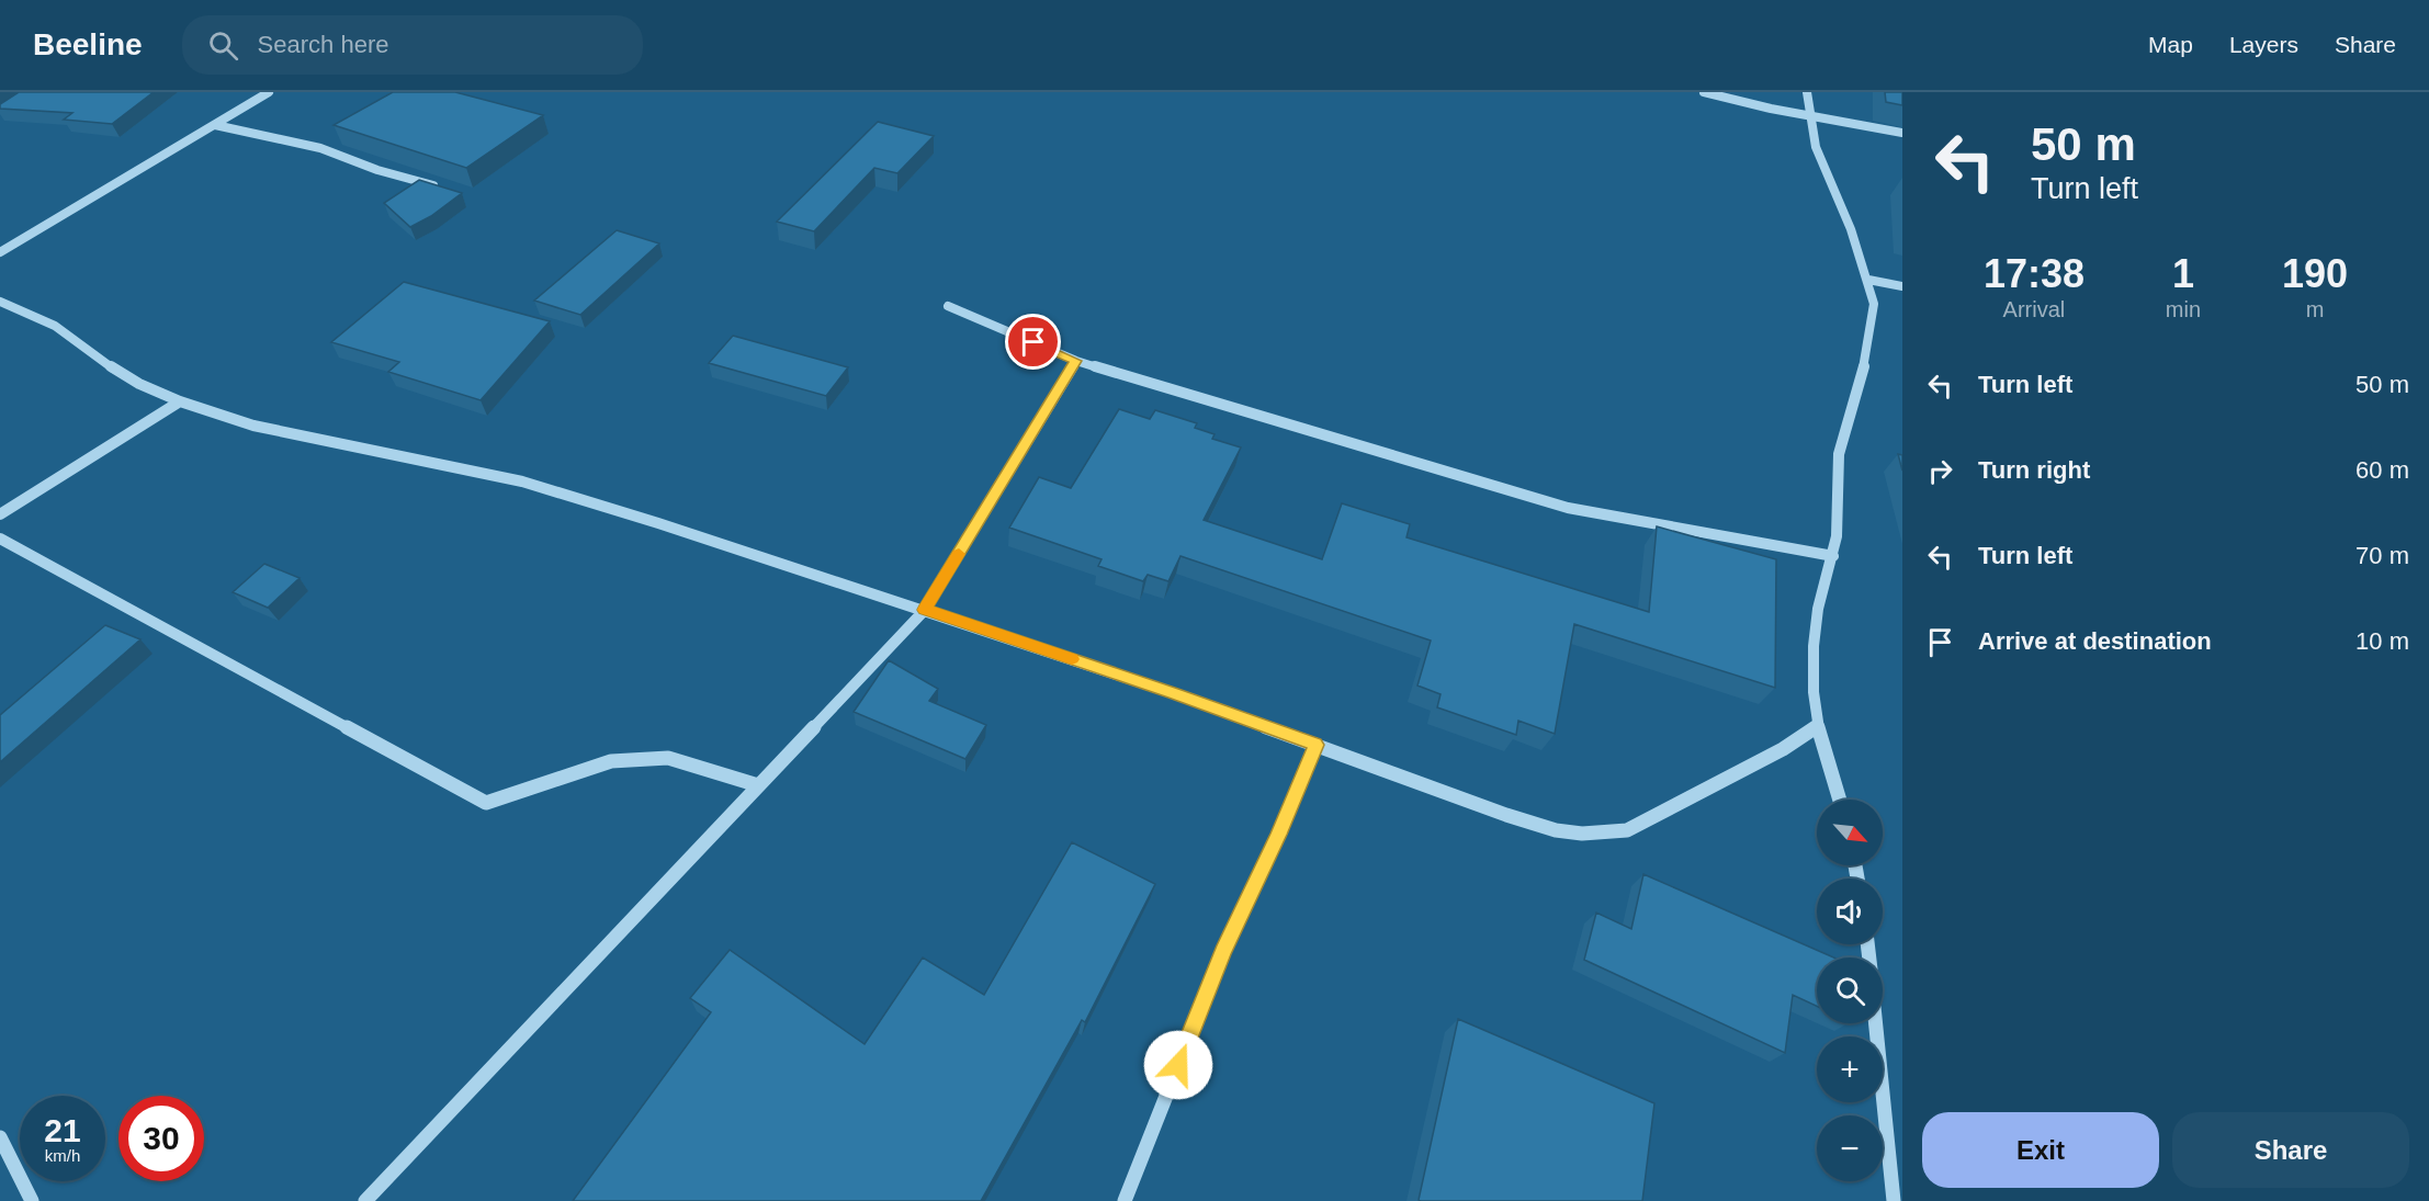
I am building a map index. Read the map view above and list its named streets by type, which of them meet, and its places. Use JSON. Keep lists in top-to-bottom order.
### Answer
{
  "north": "bottom right",
  "page": {
    "header": "Beeline",
    "search": "Search here",
    "nav": ["Map", "Layers", "Share"],
    "turn": ["50 m", "Turn left"],
    "eta": [
      "17:38",
      "Arrival",
      "1",
      "min",
      "190",
      "m"
    ],
    "list": [
      {
        "name": "Turn left",
        "value": "50 m"
      },
      {
        "name": "Turn right",
        "value": "60 m"
      },
      {
        "name": "Turn left",
        "value": "70 m"
      },
      {
        "name": "Arrive at destination",
        "value": "10 m"
      }
    ],
    "map_buttons": ["+", "−"],
    "speed": "21 km/h",
    "limit": "30",
    "buttons": ["Exit", "Share"]
  }
}
